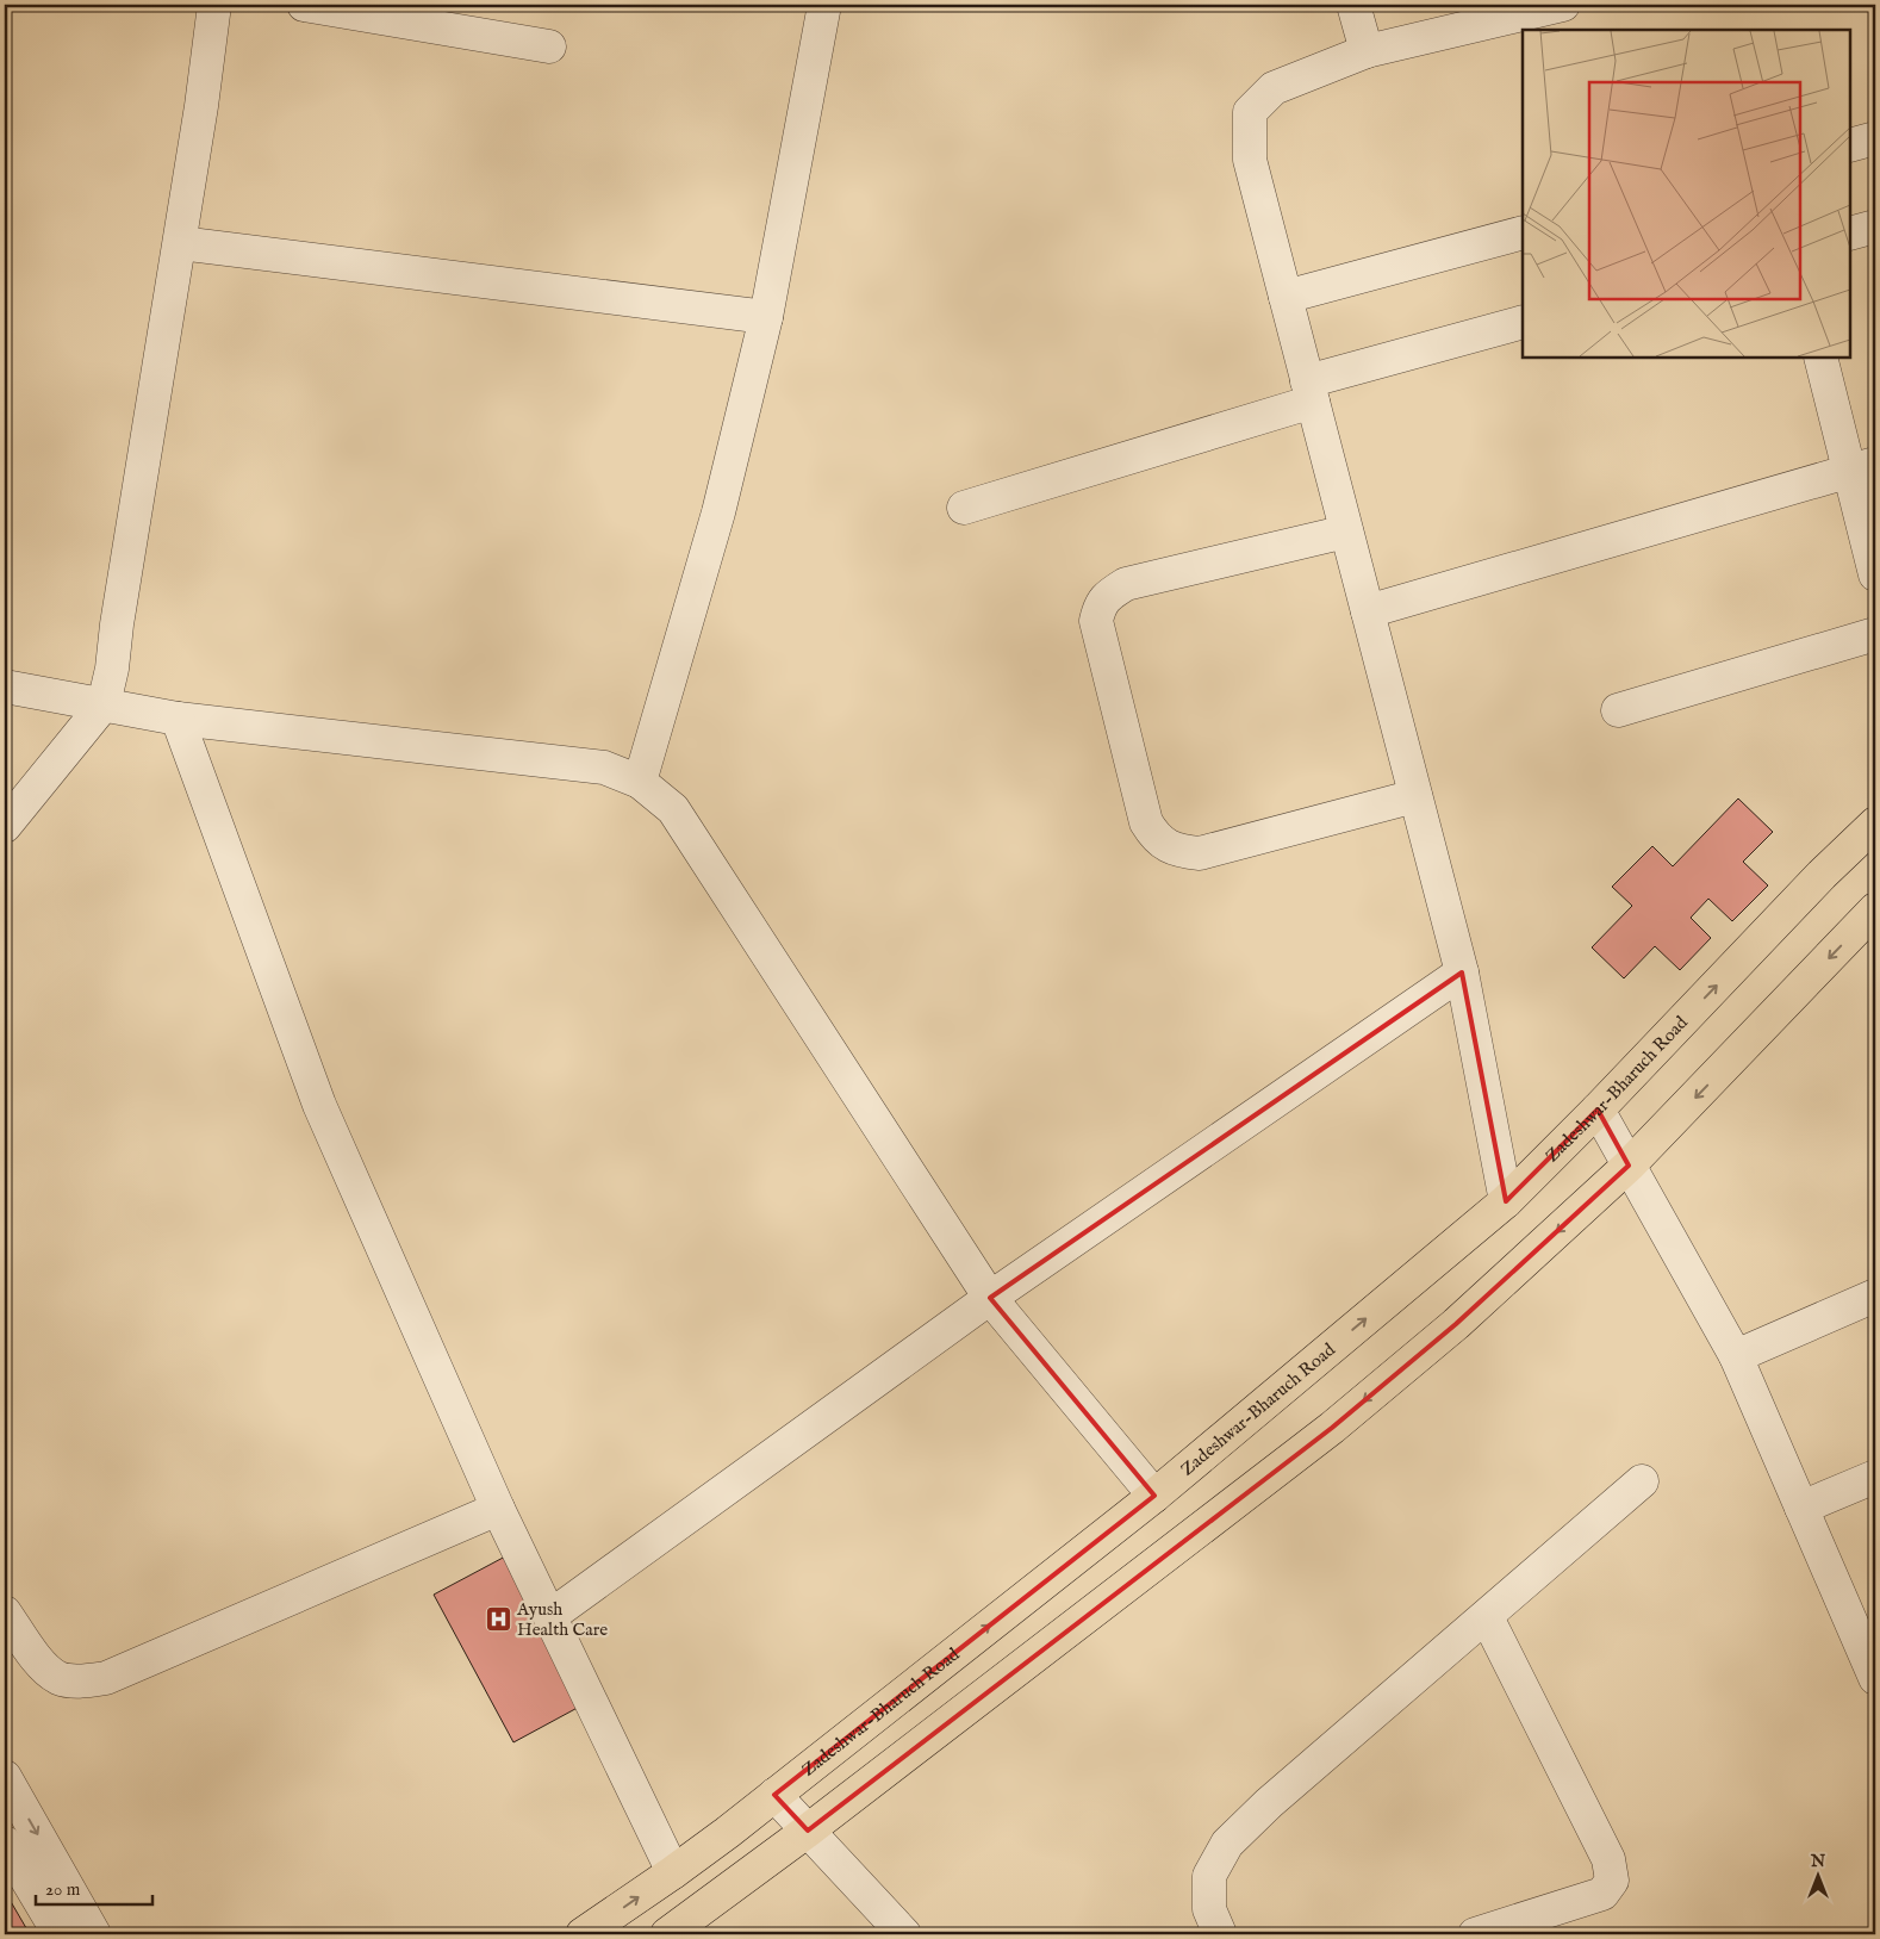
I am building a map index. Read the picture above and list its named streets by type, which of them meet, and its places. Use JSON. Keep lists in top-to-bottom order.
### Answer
{
  "streets": {
    "main road": ["Zadeshwar-Bharuch Road"]
  },
  "places": {
    "hospital": ["Ayush Health Care"]
  },
  "scale_bar": "20 m",
  "north": "top"
}
